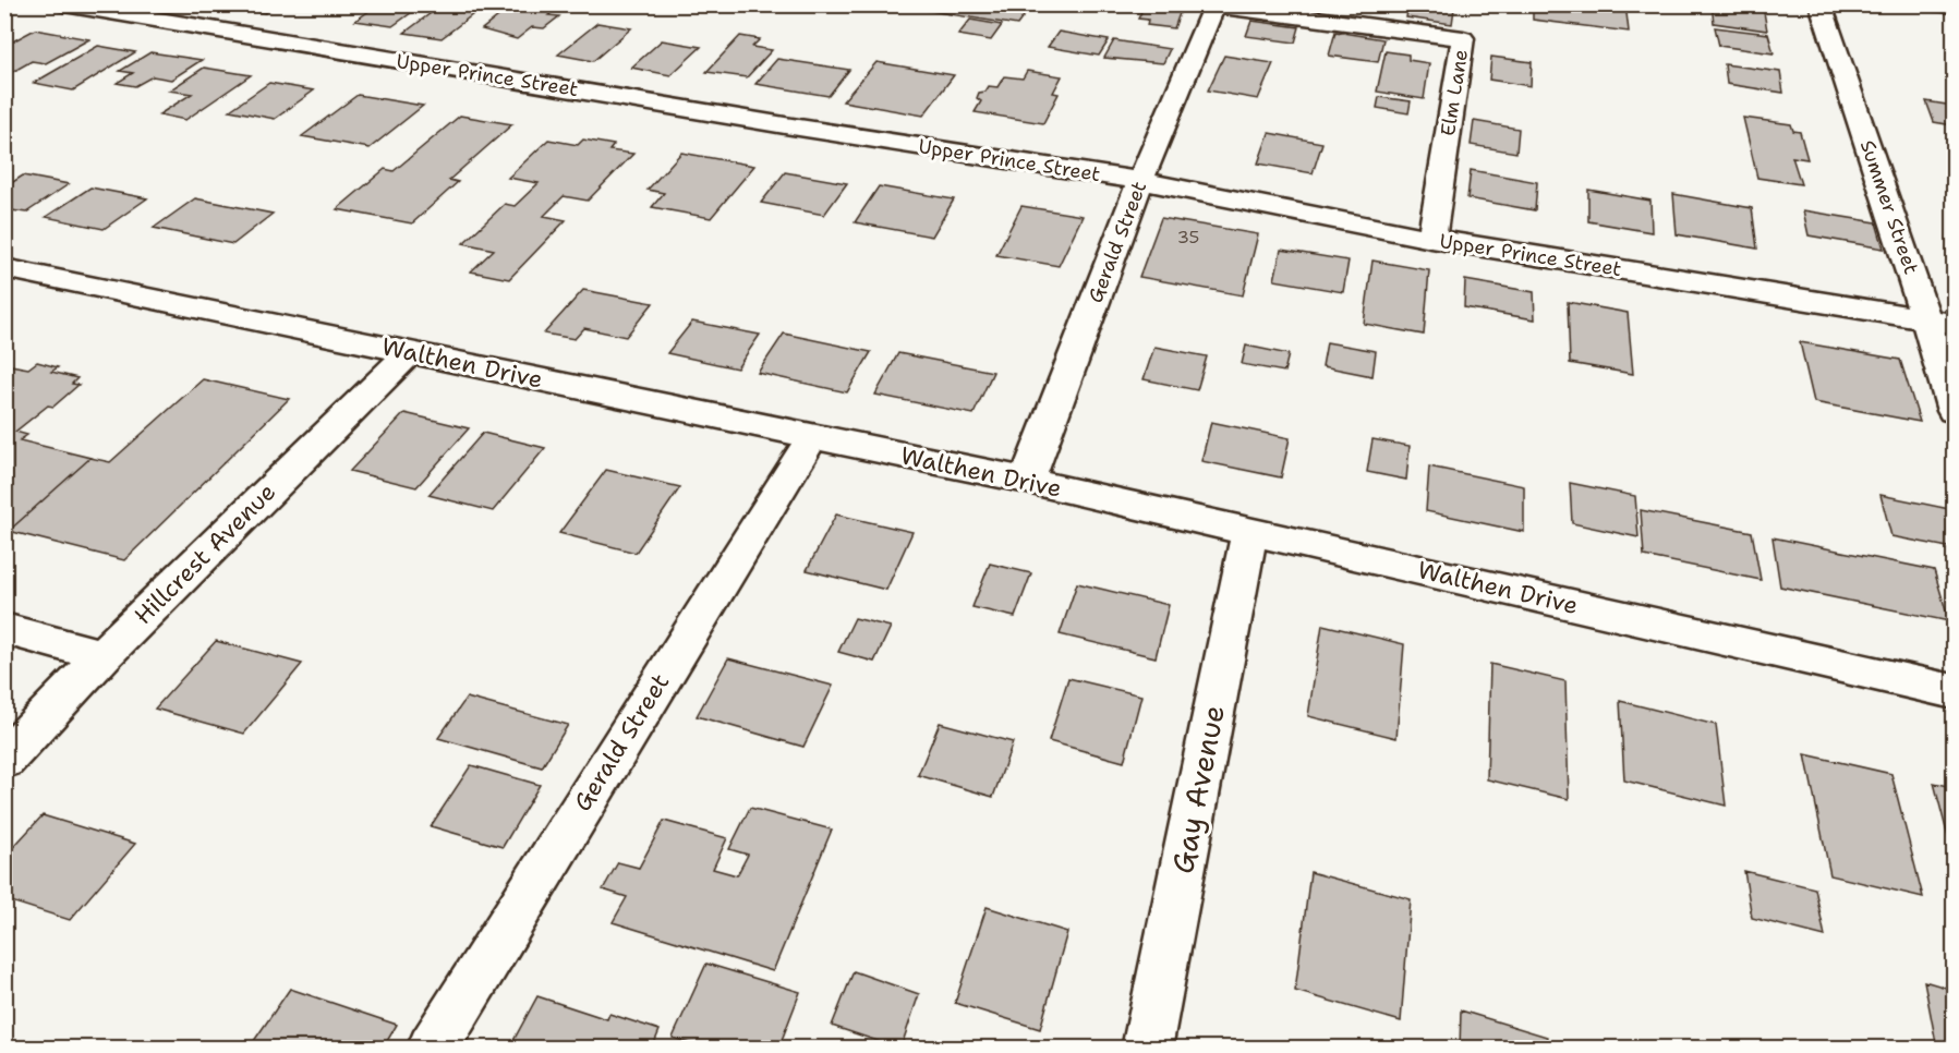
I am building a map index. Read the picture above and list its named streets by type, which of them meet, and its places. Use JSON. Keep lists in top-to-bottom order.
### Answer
{
  "streets": {
    "street": [
      "Upper Prince Street",
      "Elm Lane",
      "Summer Street",
      "Gerald Street",
      "Walthen Drive",
      "Hillcrest Avenue",
      "Gay Avenue"
    ]
  },
  "crossings": [
    ["Upper Prince Street", "Elm Lane"],
    ["Upper Prince Street", "Summer Street"],
    ["Upper Prince Street", "Gerald Street"],
    ["Elm Lane", "Gerald Street"],
    ["Gerald Street", "Walthen Drive"],
    ["Walthen Drive", "Hillcrest Avenue"],
    ["Walthen Drive", "Gay Avenue"]
  ],
  "house_numbers": ["35"]
}
